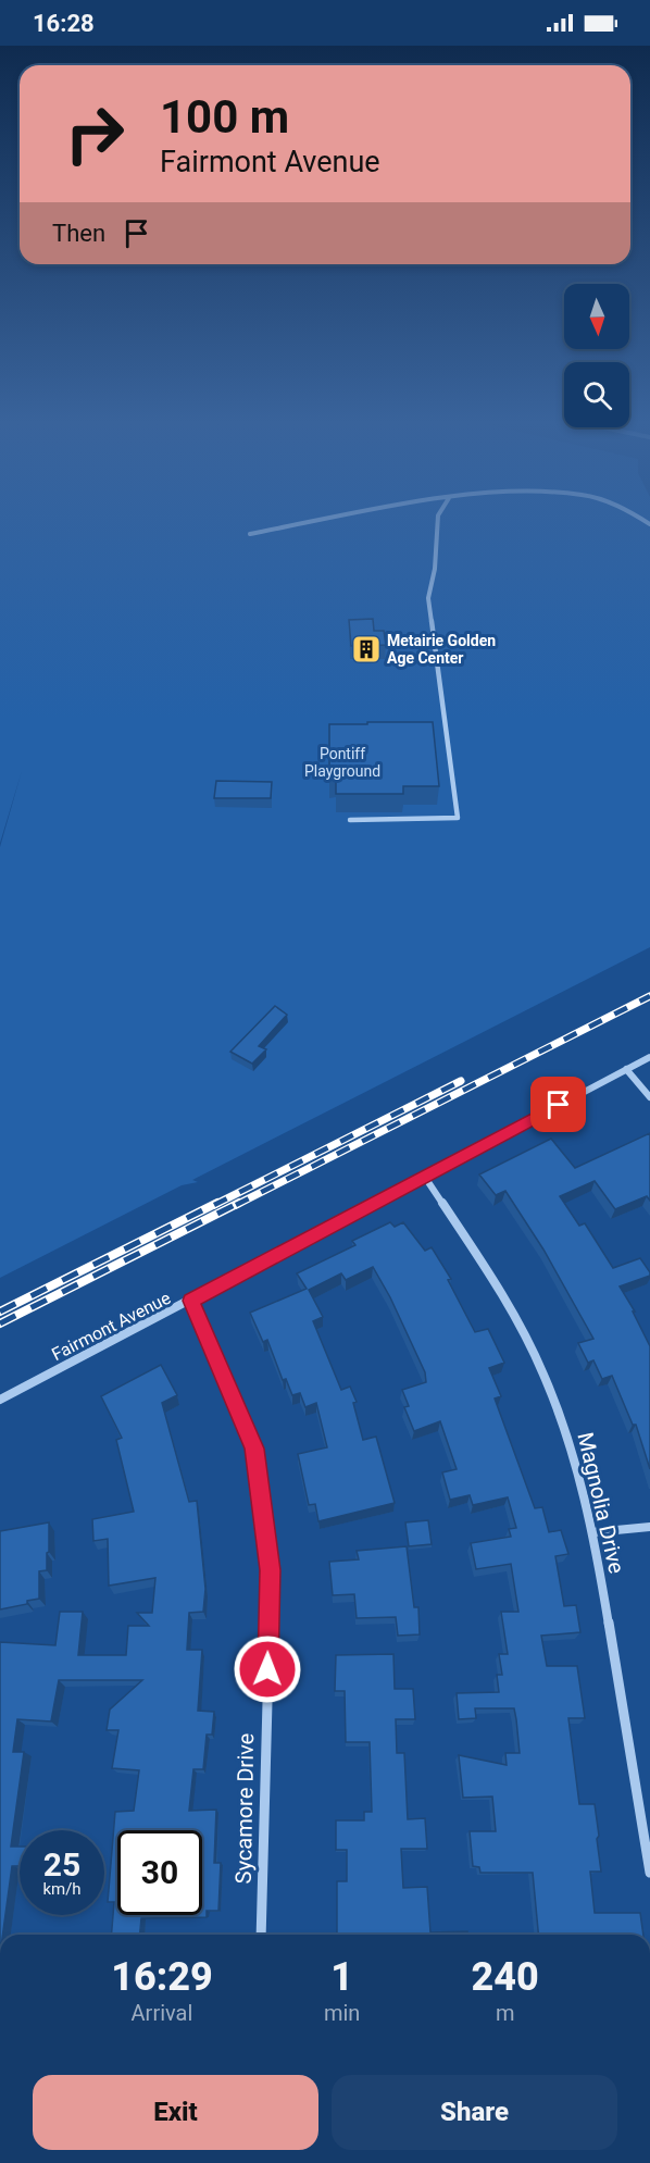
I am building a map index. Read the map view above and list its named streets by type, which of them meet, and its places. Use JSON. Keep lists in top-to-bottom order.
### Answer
{
  "streets": {
    "street": ["Fairmont Avenue", "Magnolia Drive", "Sycamore Drive"]
  },
  "crossings": [
    ["Fairmont Avenue", "Magnolia Drive"],
    ["Fairmont Avenue", "Sycamore Drive"]
  ],
  "parks": ["Pontiff Playground"],
  "places": {
    "building": ["Metairie Golden Age Center"]
  },
  "north": "bottom",
  "page": {
    "status": "16:28",
    "turn": ["100 m", "Fairmont Avenue"],
    "then": "Then",
    "speed": "25 km/h",
    "limit": "30",
    "eta": [
      "16:29",
      "Arrival",
      "1",
      "min",
      "240",
      "m"
    ],
    "buttons": ["Exit", "Share"]
  }
}
